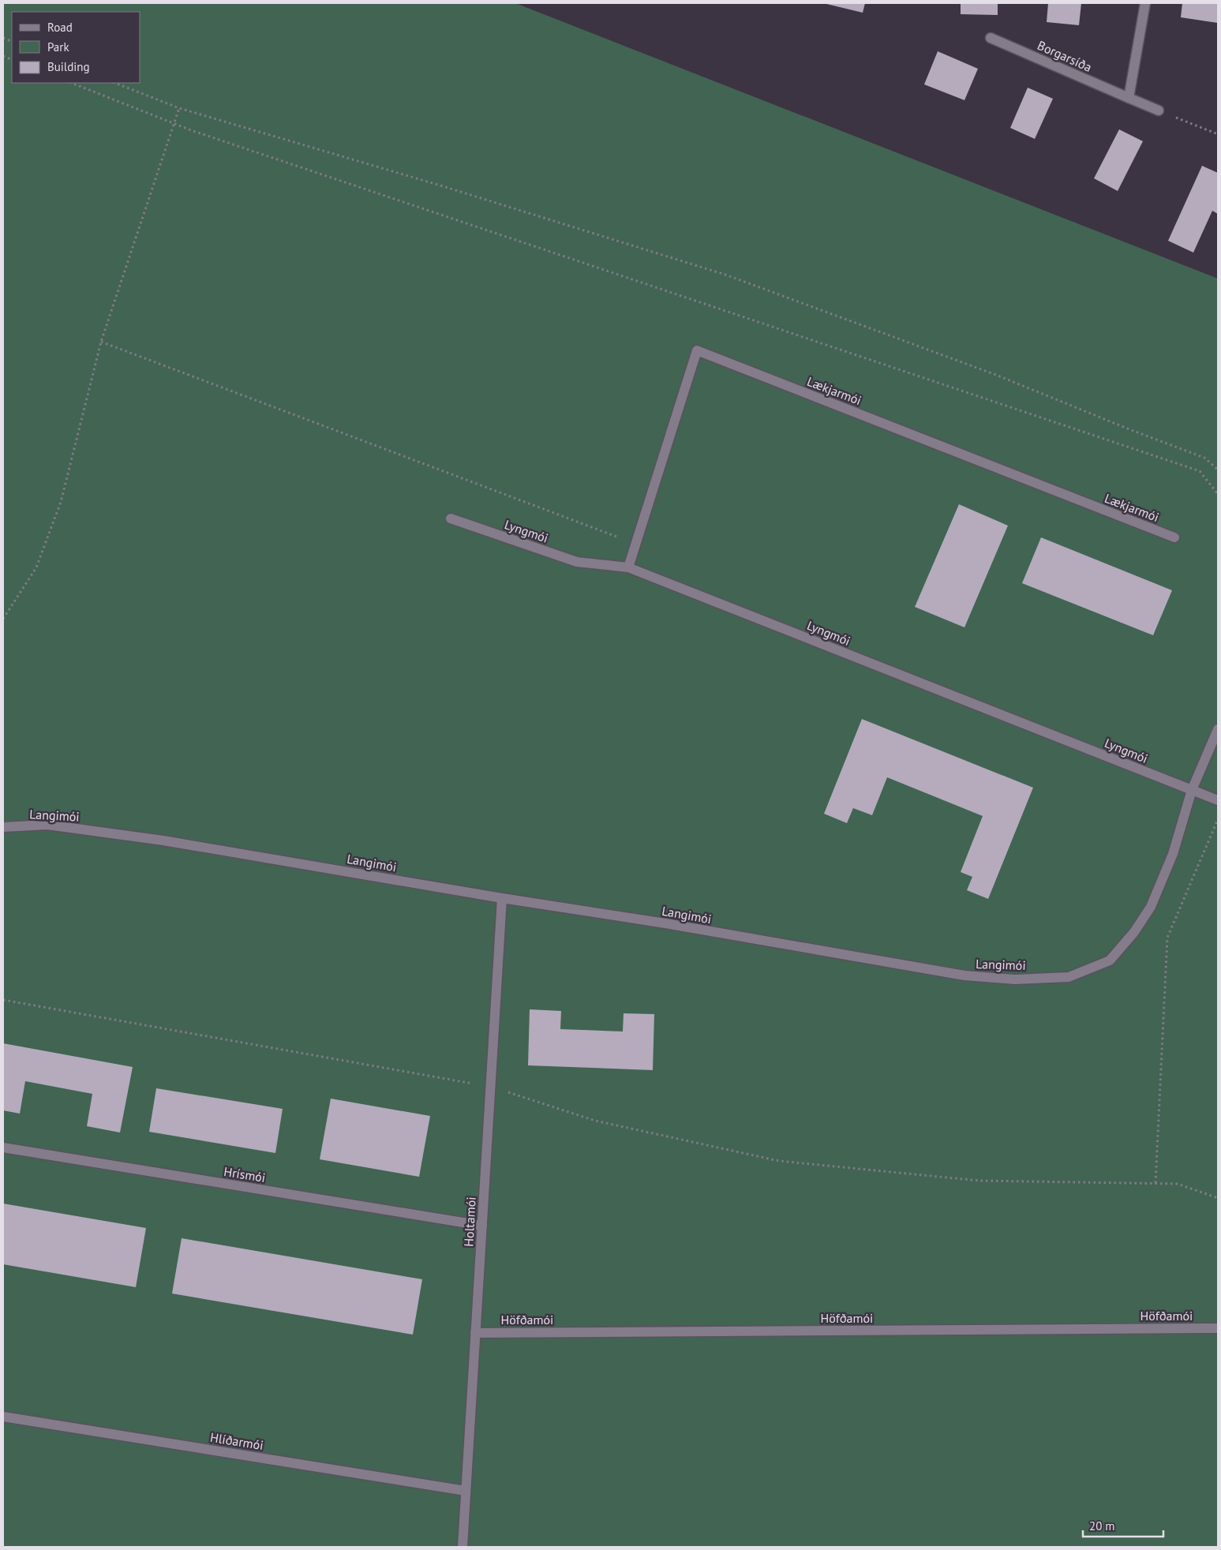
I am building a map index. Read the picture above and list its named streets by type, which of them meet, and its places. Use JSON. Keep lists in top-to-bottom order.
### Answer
{
  "streets": {
    "street": [
      "Borgarsíða",
      "Lækjarmói",
      "Lyngmói",
      "Langimói",
      "Hrísmói",
      "Holtamói",
      "Höfðamói",
      "Hlíðarmói"
    ]
  },
  "crossings": [
    ["Lækjarmói", "Lyngmói"],
    ["Lyngmói", "Langimói"],
    ["Langimói", "Holtamói"],
    ["Hrísmói", "Holtamói"],
    ["Holtamói", "Höfðamói"],
    ["Holtamói", "Hlíðarmói"]
  ],
  "legend": ["Road", "Park", "Building"],
  "scale_bar": "20 m"
}
